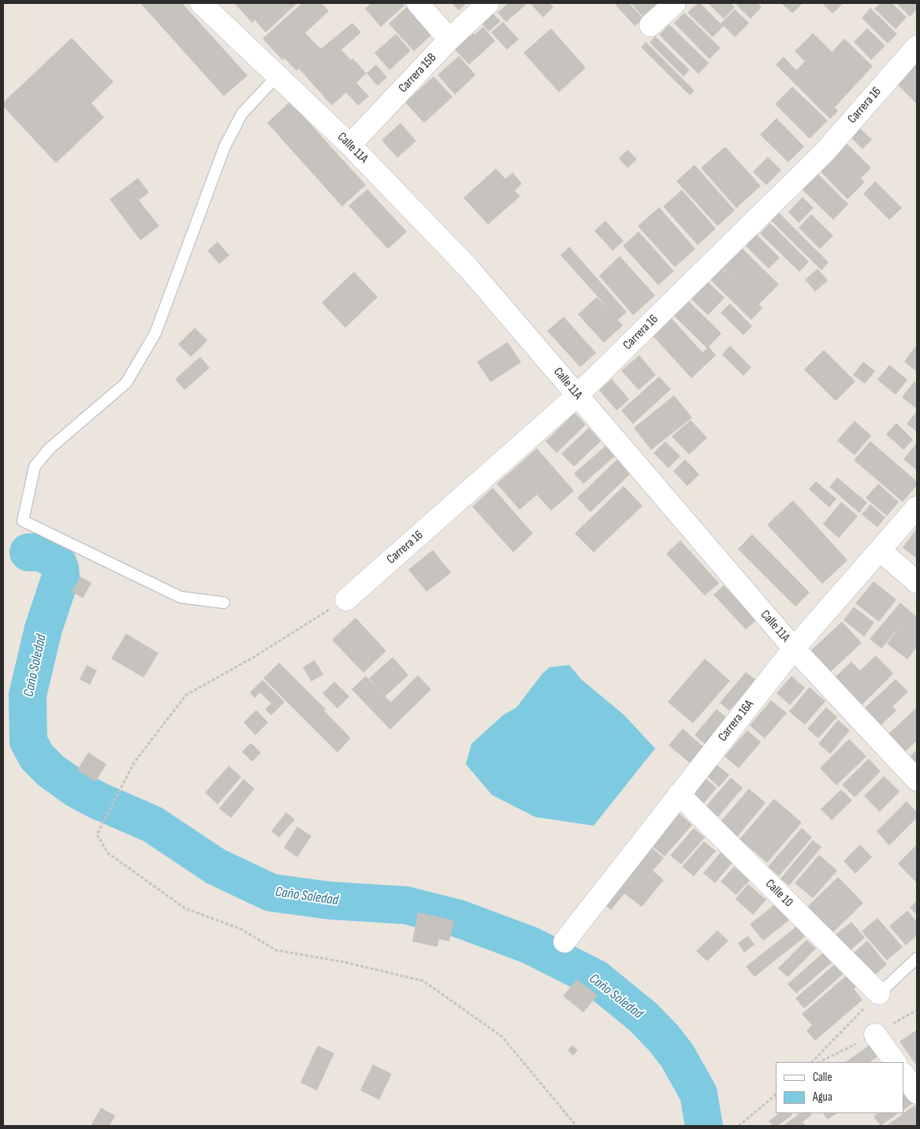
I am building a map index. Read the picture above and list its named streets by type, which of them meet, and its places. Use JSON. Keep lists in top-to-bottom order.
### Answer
{
  "streets": {
    "street": [
      "Carrera 15B",
      "Carrera 16",
      "Calle 11A",
      "Carrera 16A",
      "Calle 10"
    ]
  },
  "crossings": [
    ["Carrera 15B", "Calle 11A"],
    ["Carrera 16", "Calle 11A"],
    ["Calle 11A", "Carrera 16A"],
    ["Carrera 16A", "Calle 10"]
  ],
  "water": ["Caño Soledad"],
  "legend": ["Calle", "Agua"]
}
